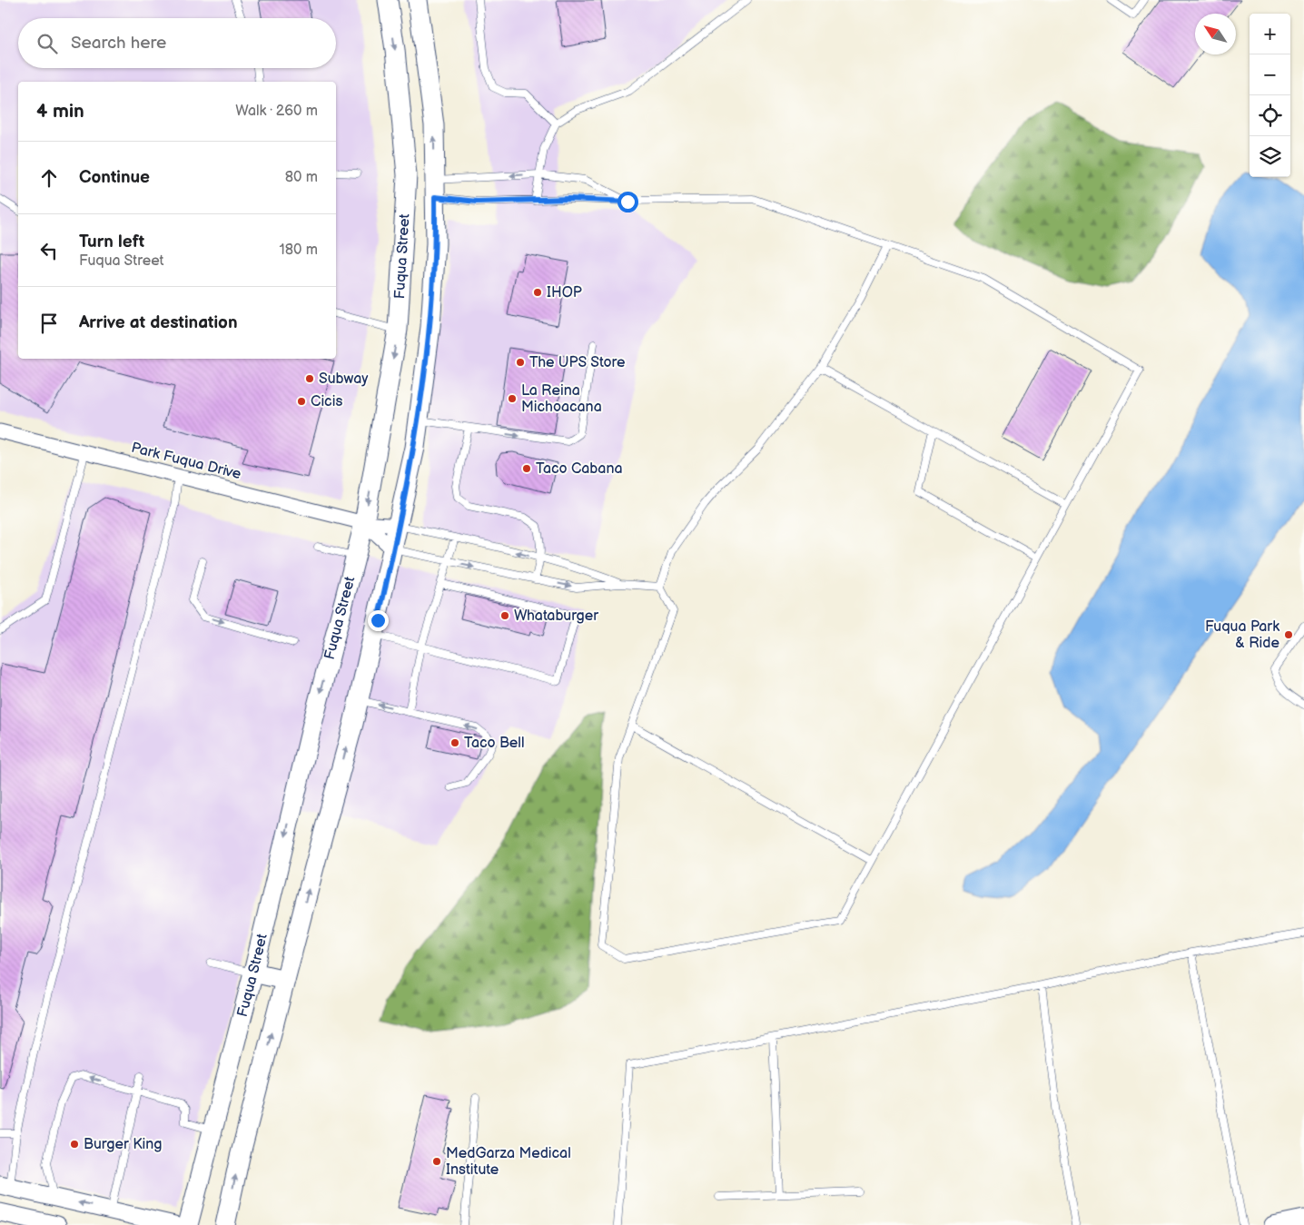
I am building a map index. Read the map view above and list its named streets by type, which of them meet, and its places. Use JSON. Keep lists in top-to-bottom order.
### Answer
{
  "streets": {
    "main road": ["Fuqua Street"],
    "street": ["Park Fuqua Drive"]
  },
  "crossings": [
    ["Fuqua Street", "Park Fuqua Drive"]
  ],
  "places": [
    "IHOP",
    "The UPS Store",
    "Subway",
    "La Reina Michoacana",
    "Cicis",
    "Taco Cabana",
    "Whataburger",
    "Fuqua Park & Ride",
    "Taco Bell",
    "Burger King",
    "MedGarza Medical Institute"
  ],
  "north": "top left",
  "page": {
    "map_buttons": ["+", "−"],
    "search": "Search here",
    "heading": ["4 min", "Walk · 260 m"],
    "list": [
      ["Continue", "80 m"],
      ["Turn left", "Fuqua Street", "180 m"],
      "Arrive at destination"
    ]
  }
}
